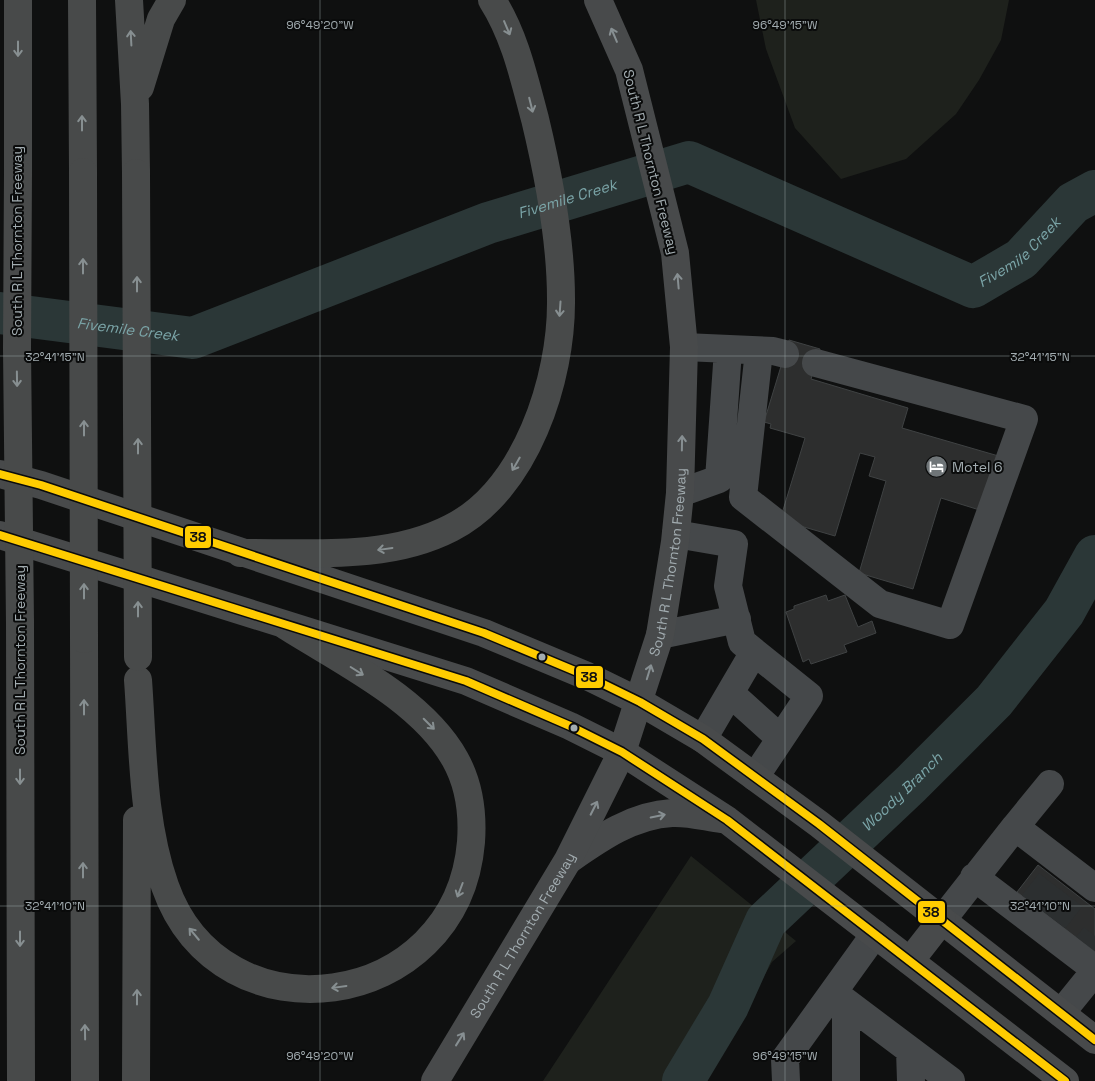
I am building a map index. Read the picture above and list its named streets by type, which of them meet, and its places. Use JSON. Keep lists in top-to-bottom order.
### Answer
{
  "streets": {
    "highway": ["South R L Thornton Freeway"]
  },
  "water": ["Fivemile Creek", "Woody Branch"],
  "places": {
    "hotel": ["Motel 6"]
  },
  "lines": ["transit line 38"],
  "coordinates": [
    "96°49'20\"W",
    "96°49'15\"W",
    "32°41'15\"N",
    "32°41'10\"N"
  ]
}
